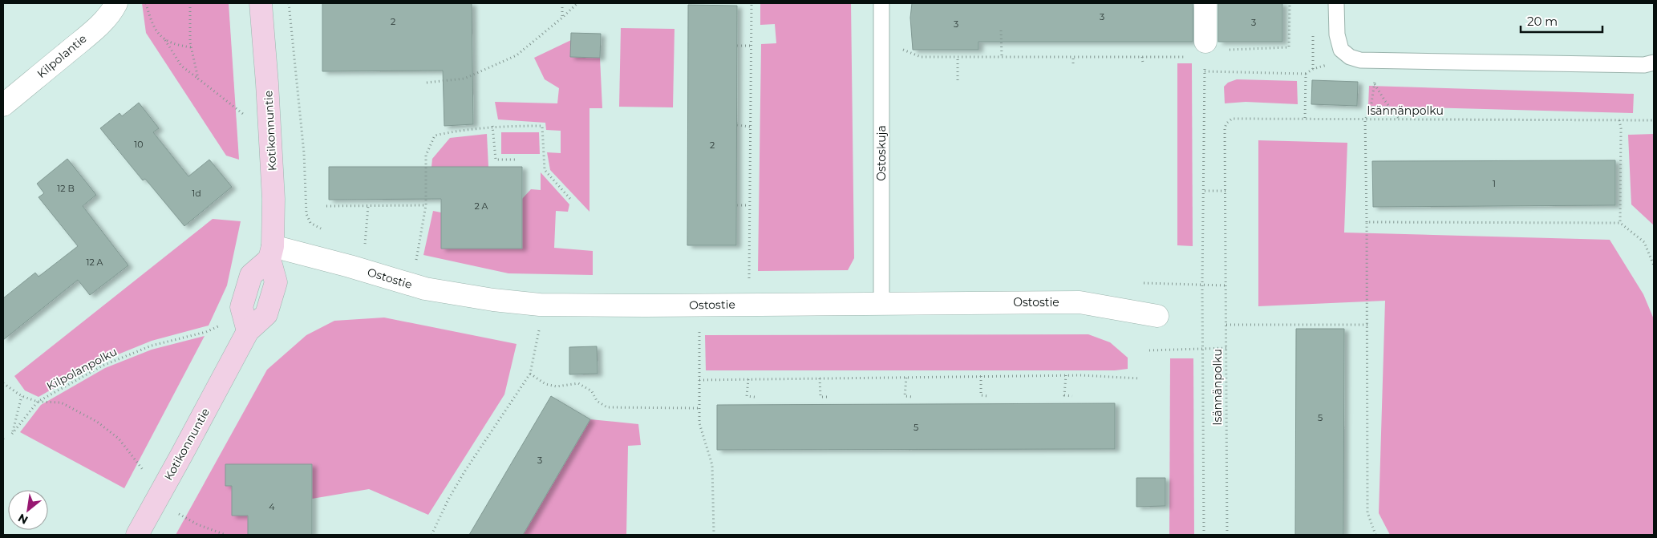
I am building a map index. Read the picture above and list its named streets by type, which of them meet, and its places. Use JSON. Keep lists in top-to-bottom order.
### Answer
{
  "streets": {
    "street": ["Kilpolantie", "Kotikonnuntie", "Ostostie"],
    "lane": ["Ostoskuja"],
    "path": ["Isännänpolku", "Kilpolanpolku"]
  },
  "crossings": [
    ["Kotikonnuntie", "Ostostie"],
    ["Ostoskuja", "Ostostie"]
  ],
  "house_numbers": [
    "3",
    "2",
    "3",
    "3",
    "10",
    "2",
    "1",
    "12 B",
    "1d",
    "2 A",
    "12 A",
    "5",
    "5",
    "3",
    "4"
  ],
  "scale_bar": "20 m",
  "north": "bottom left"
}
